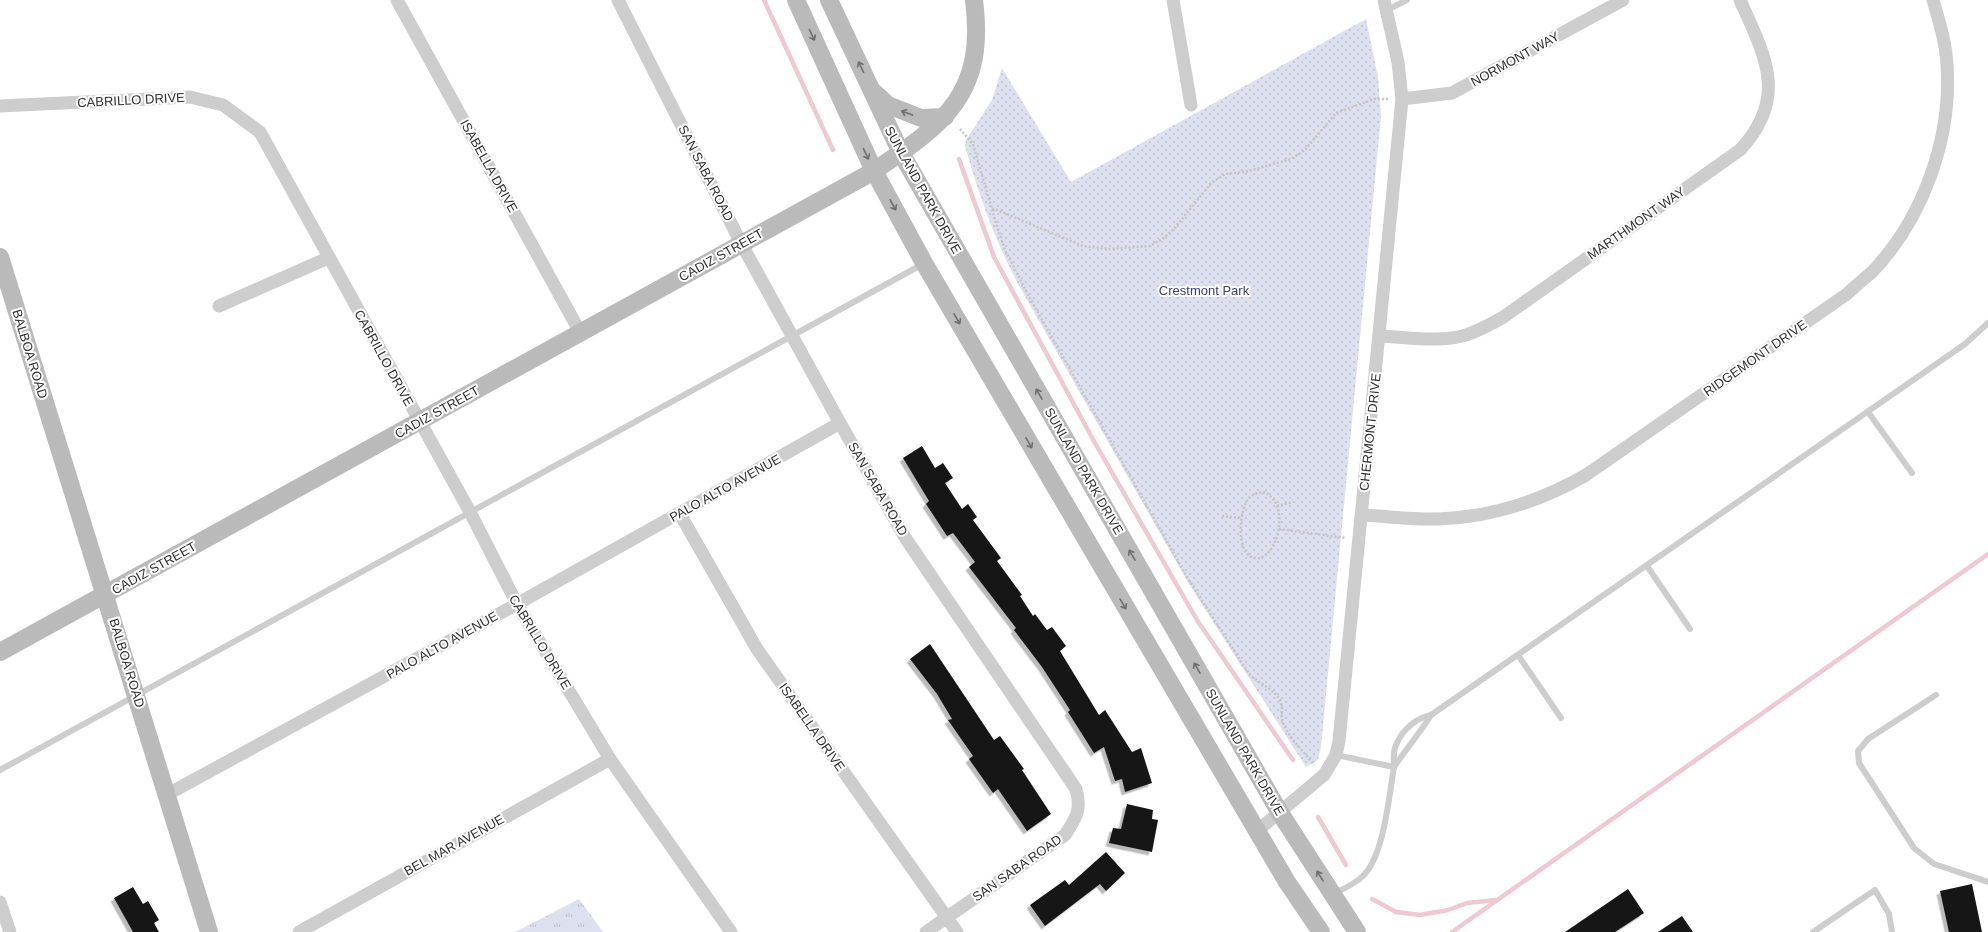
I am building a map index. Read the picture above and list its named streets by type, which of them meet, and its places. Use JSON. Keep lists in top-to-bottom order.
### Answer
{
  "streets": {
    "main road": ["SUNLAND PARK DRIVE", "CADIZ STREET", "BALBOA ROAD"],
    "street": [
      "NORMONT WAY",
      "CABRILLO DRIVE",
      "ISABELLA DRIVE",
      "SAN SABA ROAD",
      "MARTHMONT WAY",
      "RIDGEMONT DRIVE",
      "CHERMONT DRIVE",
      "PALO ALTO AVENUE",
      "BEL MAR AVENUE"
    ]
  },
  "crossings": [
    ["NORMONT WAY", "CHERMONT DRIVE"],
    ["CABRILLO DRIVE", "CADIZ STREET"],
    ["CABRILLO DRIVE", "PALO ALTO AVENUE"],
    ["CABRILLO DRIVE", "BEL MAR AVENUE"],
    ["ISABELLA DRIVE", "SAN SABA ROAD"],
    ["ISABELLA DRIVE", "CADIZ STREET"],
    ["ISABELLA DRIVE", "PALO ALTO AVENUE"],
    ["SAN SABA ROAD", "CADIZ STREET"],
    ["SAN SABA ROAD", "PALO ALTO AVENUE"],
    ["SUNLAND PARK DRIVE", "CADIZ STREET"],
    ["SUNLAND PARK DRIVE", "CHERMONT DRIVE"],
    ["MARTHMONT WAY", "CHERMONT DRIVE"],
    ["CADIZ STREET", "BALBOA ROAD"],
    ["BALBOA ROAD", "PALO ALTO AVENUE"],
    ["RIDGEMONT DRIVE", "CHERMONT DRIVE"]
  ],
  "parks": ["Crestmont Park"]
}
